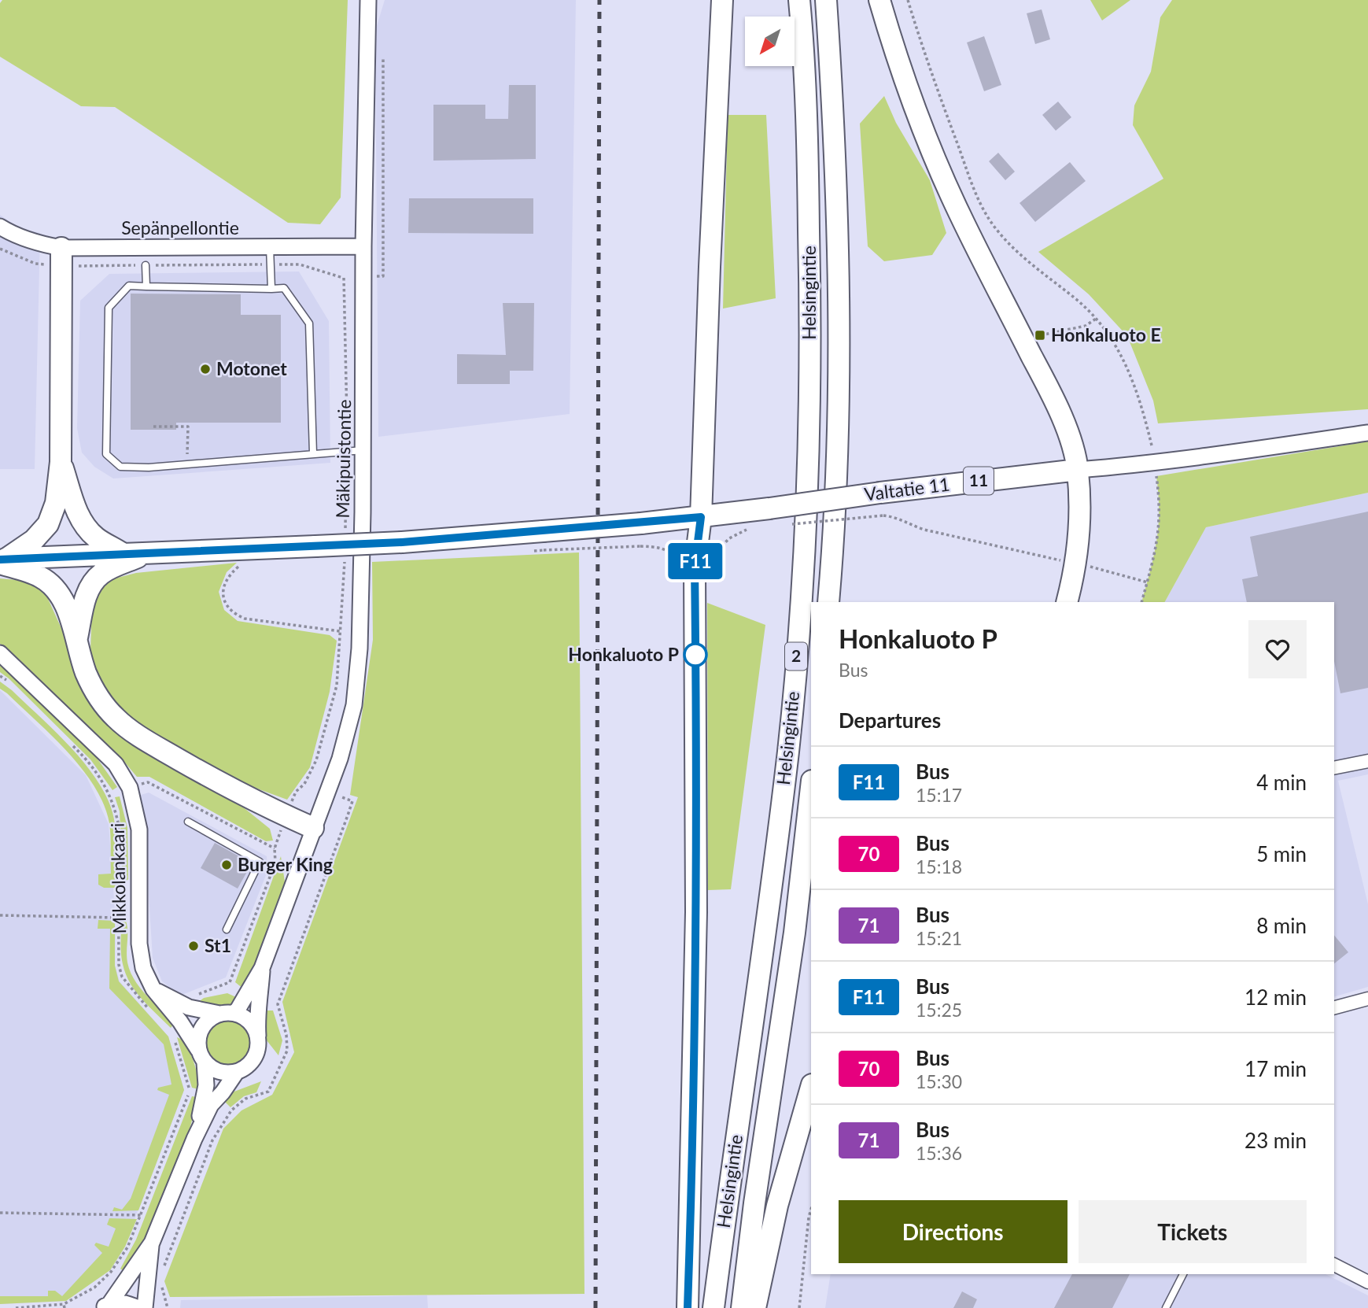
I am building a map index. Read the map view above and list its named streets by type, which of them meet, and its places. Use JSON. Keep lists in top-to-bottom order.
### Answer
{
  "streets": {
    "highway": [
      "Helsingintie",
      "11",
      "Valtatie 11",
      "2"
    ],
    "street": ["Sepänpellontie", "Mäkipuistontie", "Mikkolankaari"]
  },
  "crossings": [
    ["Sepänpellontie", "Mäkipuistontie"],
    ["Mäkipuistontie", "Mikkolankaari"],
    ["11", "Valtatie 11"]
  ],
  "places": {
    "transit": ["Honkaluoto E"],
    "other": [
      "Motonet",
      "Honkaluoto P",
      "Burger King",
      "St1"
    ]
  },
  "lines": ["bus line F11"],
  "north": "bottom left",
  "page": {
    "on_map": "F11",
    "heading": [
      ["Honkaluoto P", "Bus"],
      "Departures"
    ],
    "list": [
      {
        "mark": "F11",
        "name": "Bus",
        "note": "15:17",
        "value": "4 min"
      },
      {
        "mark": "70",
        "name": "Bus",
        "note": "15:18",
        "value": "5 min"
      },
      {
        "mark": "71",
        "name": "Bus",
        "note": "15:21",
        "value": "8 min"
      },
      {
        "mark": "F11",
        "name": "Bus",
        "note": "15:25",
        "value": "12 min"
      },
      {
        "mark": "70",
        "name": "Bus",
        "note": "15:30",
        "value": "17 min"
      },
      {
        "mark": "71",
        "name": "Bus",
        "note": "15:36",
        "value": "23 min"
      }
    ],
    "buttons": ["Directions", "Tickets"]
  }
}
